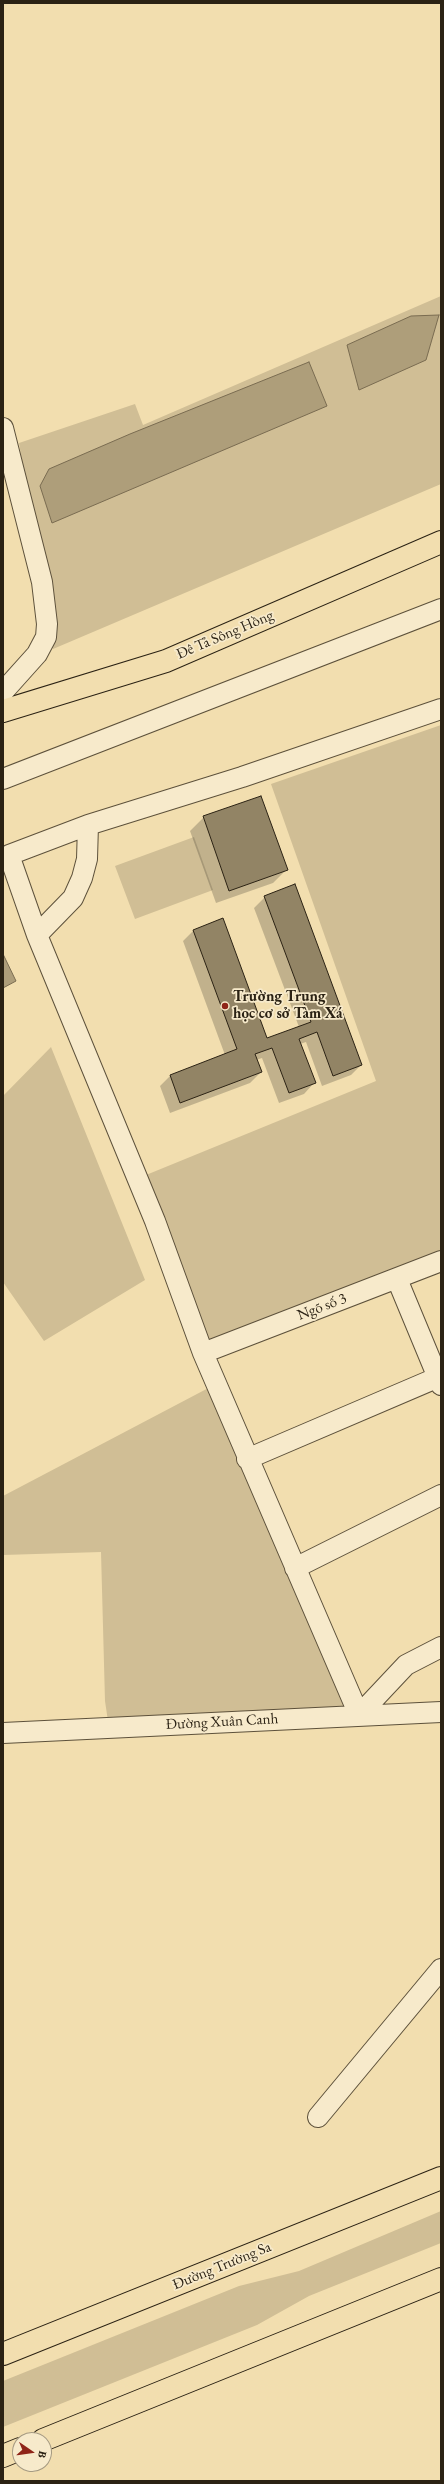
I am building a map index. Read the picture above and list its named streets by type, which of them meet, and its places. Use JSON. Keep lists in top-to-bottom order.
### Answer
{
  "streets": {
    "main road": ["Đê Tả Sông Hồng", "Đường Trường Sa"],
    "street": ["Ngõ số 3", "Đường Xuân Canh"]
  },
  "places": ["Trường Trung học cơ sở Tàm Xá"],
  "north": "right"
}
